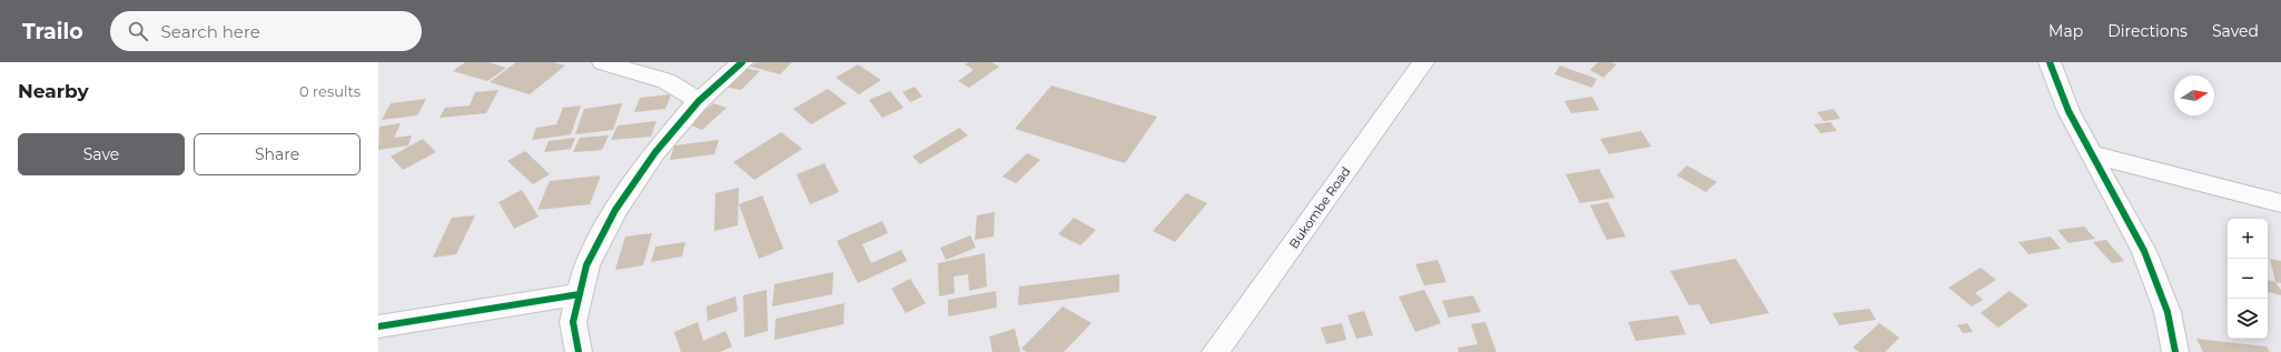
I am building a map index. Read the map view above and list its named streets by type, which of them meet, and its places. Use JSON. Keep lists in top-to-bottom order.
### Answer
{
  "streets": {
    "street": ["Bukombe Road"]
  },
  "north": "right",
  "page": {
    "header": "Trailo",
    "search": "Search here",
    "nav": ["Map", "Directions", "Saved"],
    "heading": ["Nearby", "0 results"],
    "buttons": ["Save", "Share"],
    "map_buttons": ["+", "−"]
  }
}
